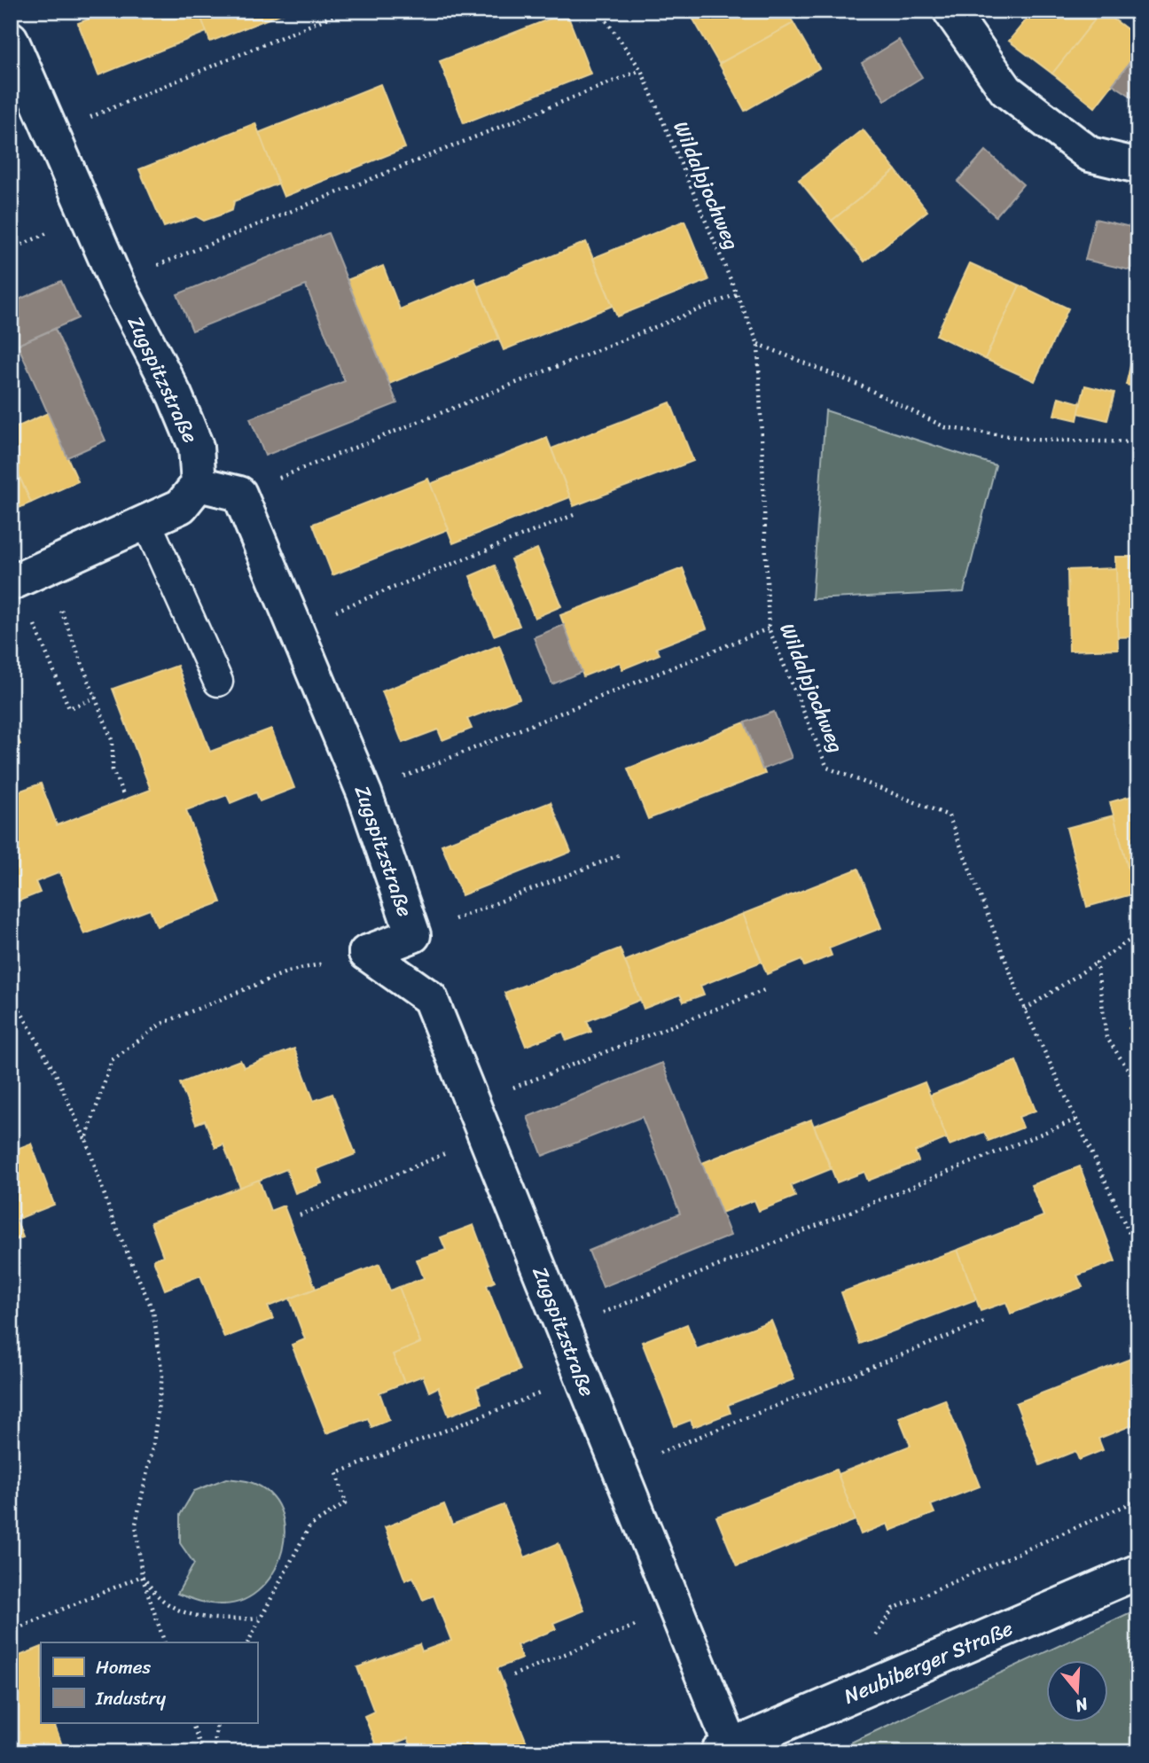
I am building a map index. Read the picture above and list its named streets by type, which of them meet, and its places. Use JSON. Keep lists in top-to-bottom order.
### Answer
{
  "streets": {
    "street": ["Zugspitzstraße", "Neubiberger Straße"],
    "path": ["Wildalpjochweg"]
  },
  "crossings": [
    ["Zugspitzstraße", "Neubiberger Straße"]
  ],
  "legend": ["Homes", "Industry"],
  "north": "bottom"
}
